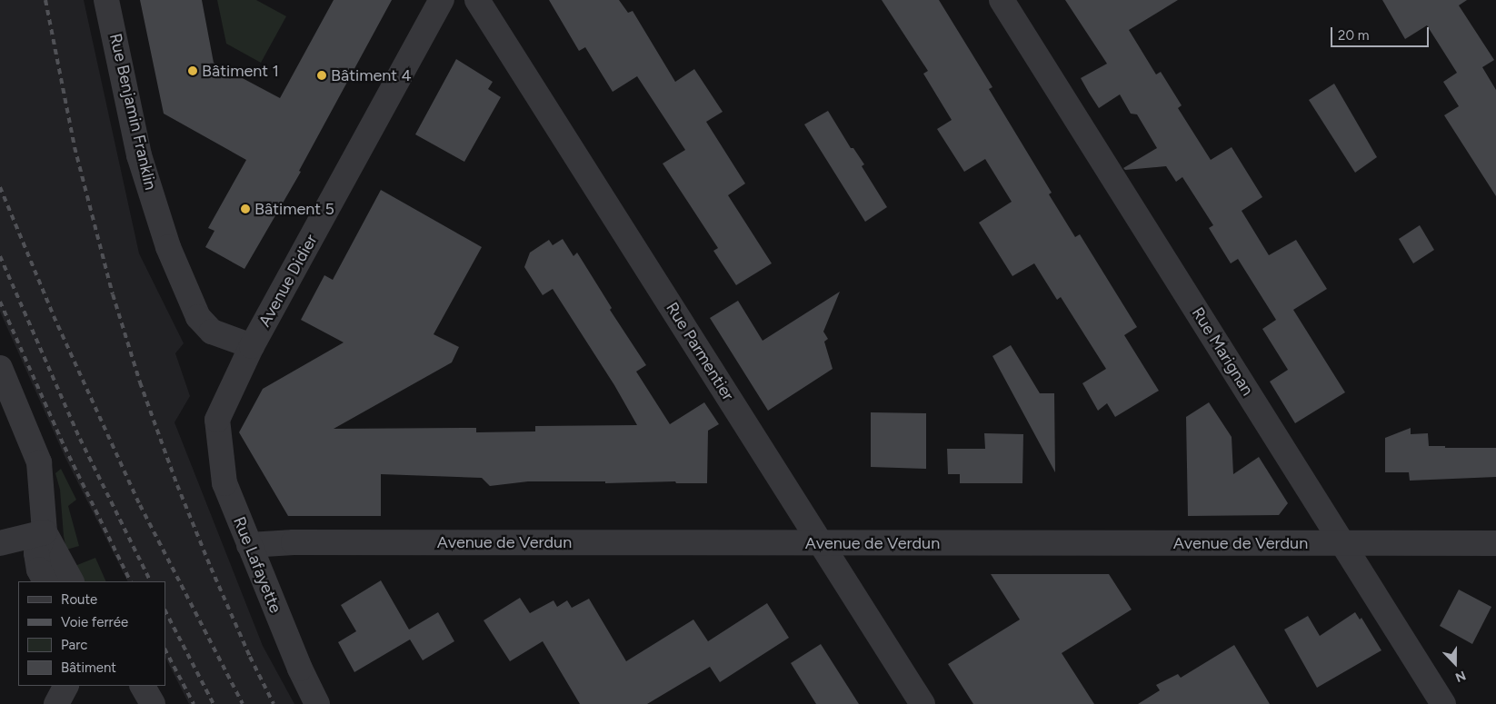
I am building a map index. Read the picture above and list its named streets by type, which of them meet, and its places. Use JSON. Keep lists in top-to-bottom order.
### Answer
{
  "streets": {
    "street": [
      "Rue Benjamin Franklin",
      "Avenue Didier",
      "Rue Parmentier",
      "Rue Marignan",
      "Avenue de Verdun",
      "Rue Lafayette"
    ]
  },
  "crossings": [
    ["Rue Benjamin Franklin", "Avenue Didier"],
    ["Avenue Didier", "Rue Lafayette"],
    ["Rue Parmentier", "Avenue de Verdun"],
    ["Rue Marignan", "Avenue de Verdun"],
    ["Avenue de Verdun", "Rue Lafayette"]
  ],
  "places": ["Bâtiment 1", "Bâtiment 4", "Bâtiment 5"],
  "legend": [
    "Route",
    "Voie ferrée",
    "Parc",
    "Bâtiment"
  ],
  "scale_bar": "20 m",
  "north": "bottom"
}
